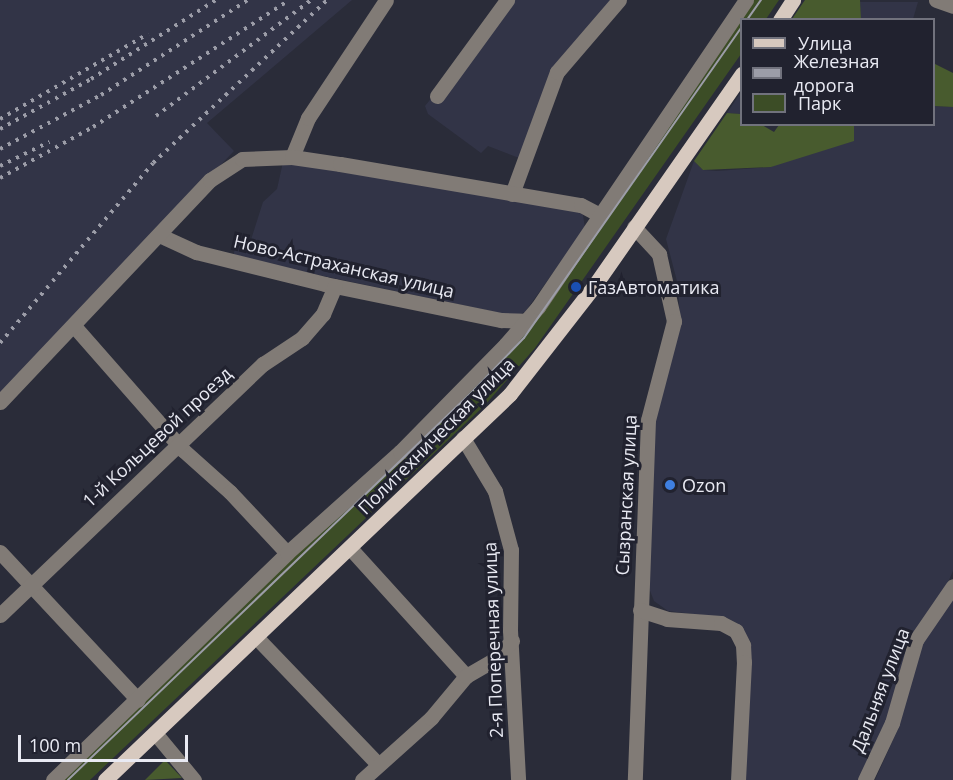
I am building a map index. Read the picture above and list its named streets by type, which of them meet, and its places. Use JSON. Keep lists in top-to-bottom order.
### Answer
{
  "streets": {
    "main road": ["Политехническая улица"],
    "street": [
      "Ново-Астраханская улица",
      "1-й Кольцевой проезд",
      "Сызранская улица",
      "2-я Поперечная улица",
      "Дальняя улица"
    ]
  },
  "crossings": [
    ["Ново-Астраханская улица", "1-й Кольцевой проезд"],
    ["Политехническая улица", "Сызранская улица"],
    ["Политехническая улица", "2-я Поперечная улица"]
  ],
  "places": ["ГазАвтоматика", "Ozon"],
  "legend": ["Улица", "Железная дорога", "Парк"],
  "scale_bar": "100 m"
}
